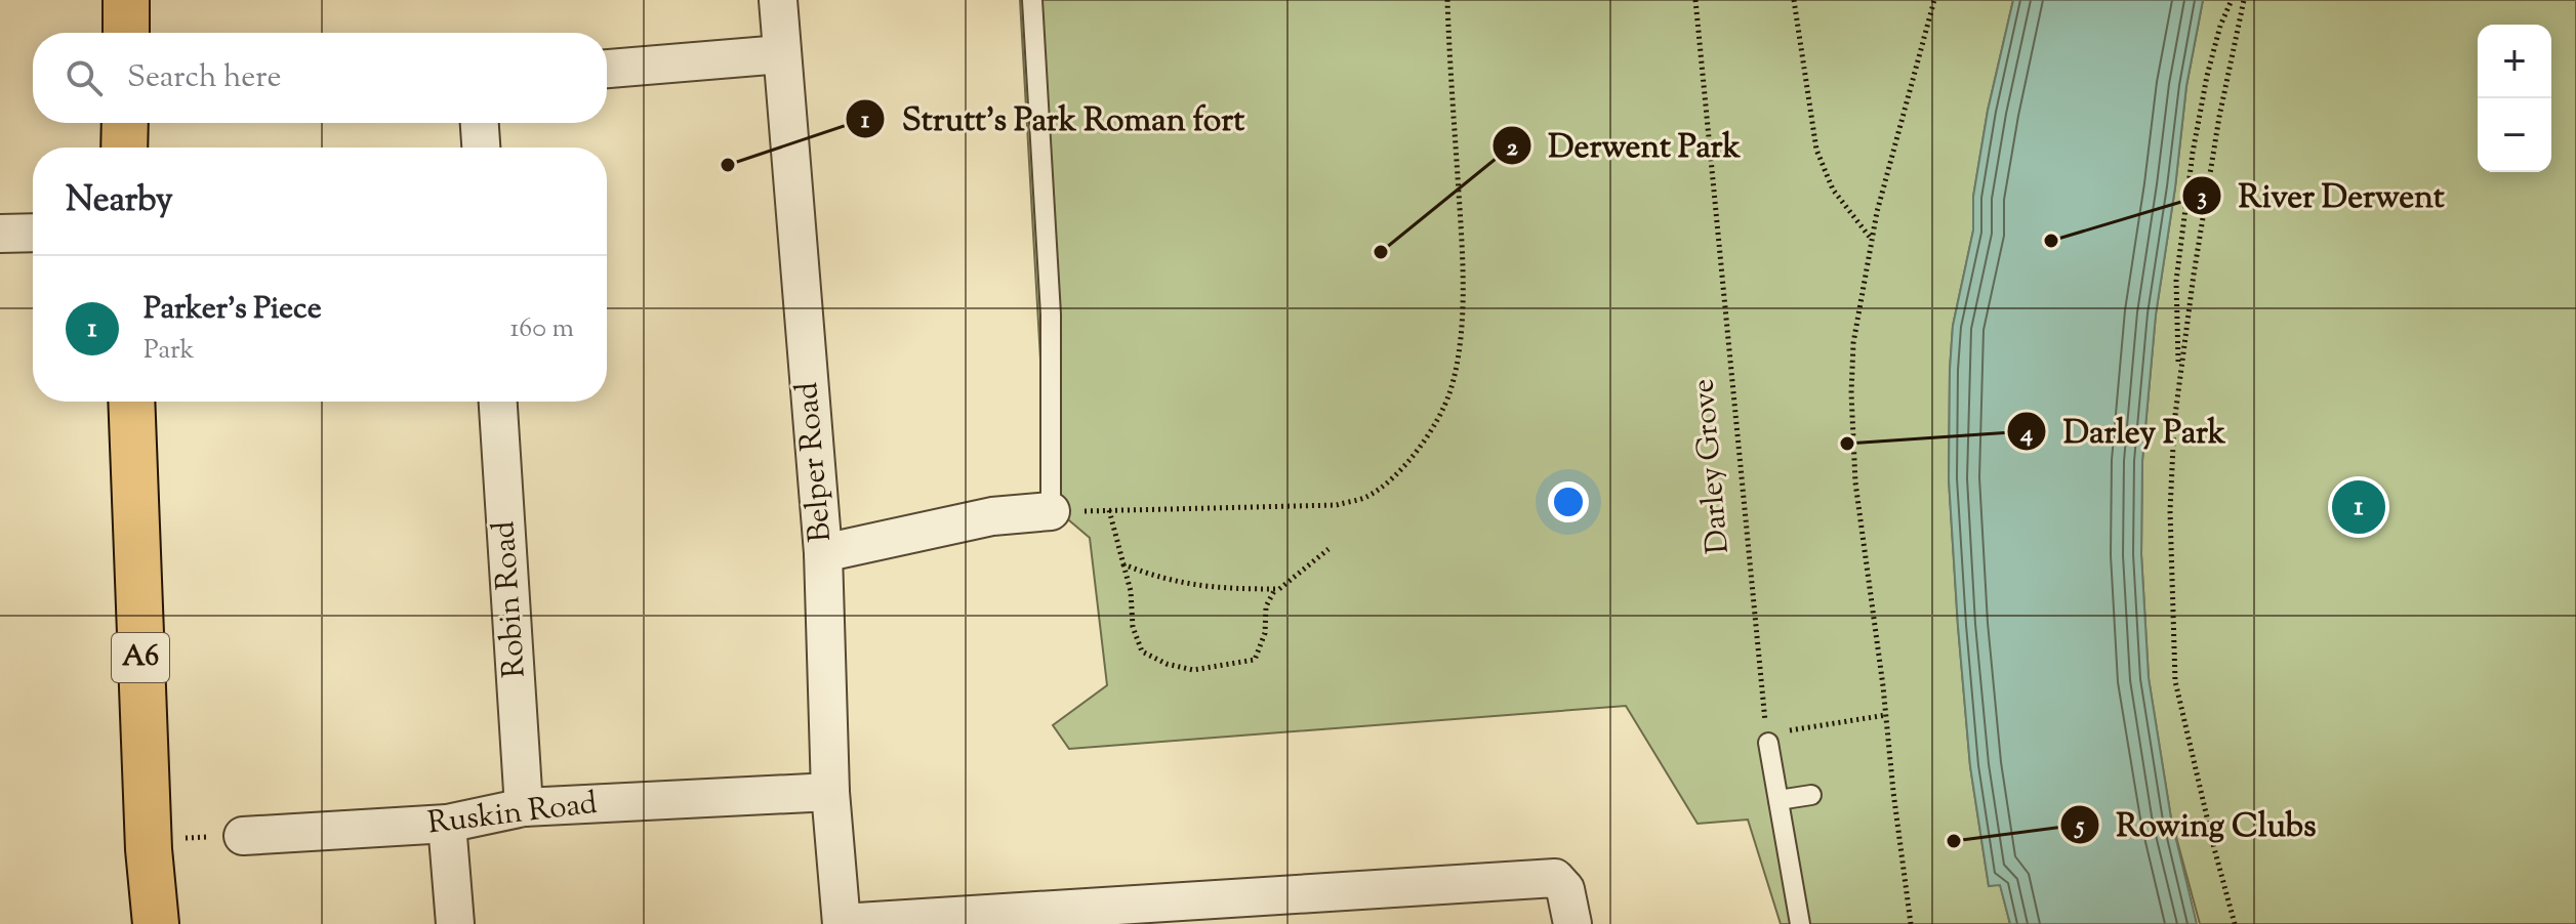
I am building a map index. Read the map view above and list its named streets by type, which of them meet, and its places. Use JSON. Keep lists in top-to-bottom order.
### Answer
{
  "streets": {
    "main road": ["A6"],
    "street": ["Belper Road", "Robin Road", "Ruskin Road"],
    "path": ["Darley Grove"]
  },
  "crossings": [
    ["Belper Road", "Ruskin Road"],
    ["Robin Road", "Ruskin Road"]
  ],
  "places": [
    "Strutt's Park Roman fort",
    "River Derwent",
    "Derwent Park",
    "Darley Park",
    "Rowing Clubs"
  ],
  "page": {
    "map_buttons": ["+", "−"],
    "search": "Search here",
    "heading": "Nearby",
    "list": [
      {
        "mark": "1",
        "name": "Parker's Piece",
        "note": "Park",
        "value": "160 m"
      }
    ],
    "pins": "1"
  }
}
